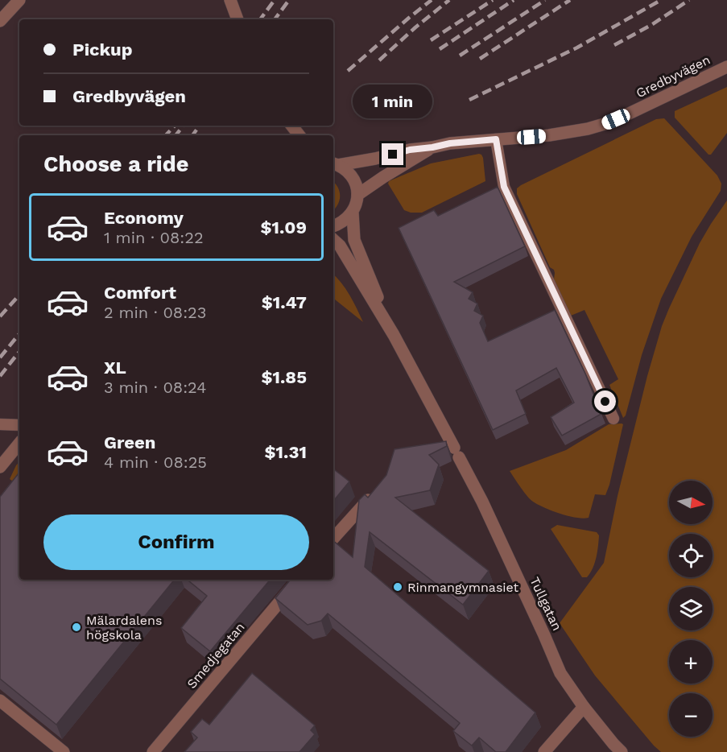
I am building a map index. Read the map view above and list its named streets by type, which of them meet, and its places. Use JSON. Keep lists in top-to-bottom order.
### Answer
{
  "streets": {
    "street": ["Gredbyvägen", "Tullgatan", "Smedjegatan"]
  },
  "crossings": [
    ["Gredbyvägen", "Tullgatan"]
  ],
  "places": ["Rinmangymnasiet", "Mälardalens högskola"],
  "north": "right",
  "page": {
    "banner": ["Pickup", "Gredbyvägen"],
    "bubble": "1 min",
    "heading": "Choose a ride",
    "list": [
      {
        "name": "Economy",
        "note": "1 min · 08:22",
        "value": "$1.09"
      },
      {
        "name": "Comfort",
        "note": "2 min · 08:23",
        "value": "$1.47"
      },
      {
        "name": "XL",
        "note": "3 min · 08:24",
        "value": "$1.85"
      },
      {
        "name": "Green",
        "note": "4 min · 08:25",
        "value": "$1.31"
      }
    ],
    "map_buttons": ["+", "−"],
    "buttons": "Confirm"
  }
}
